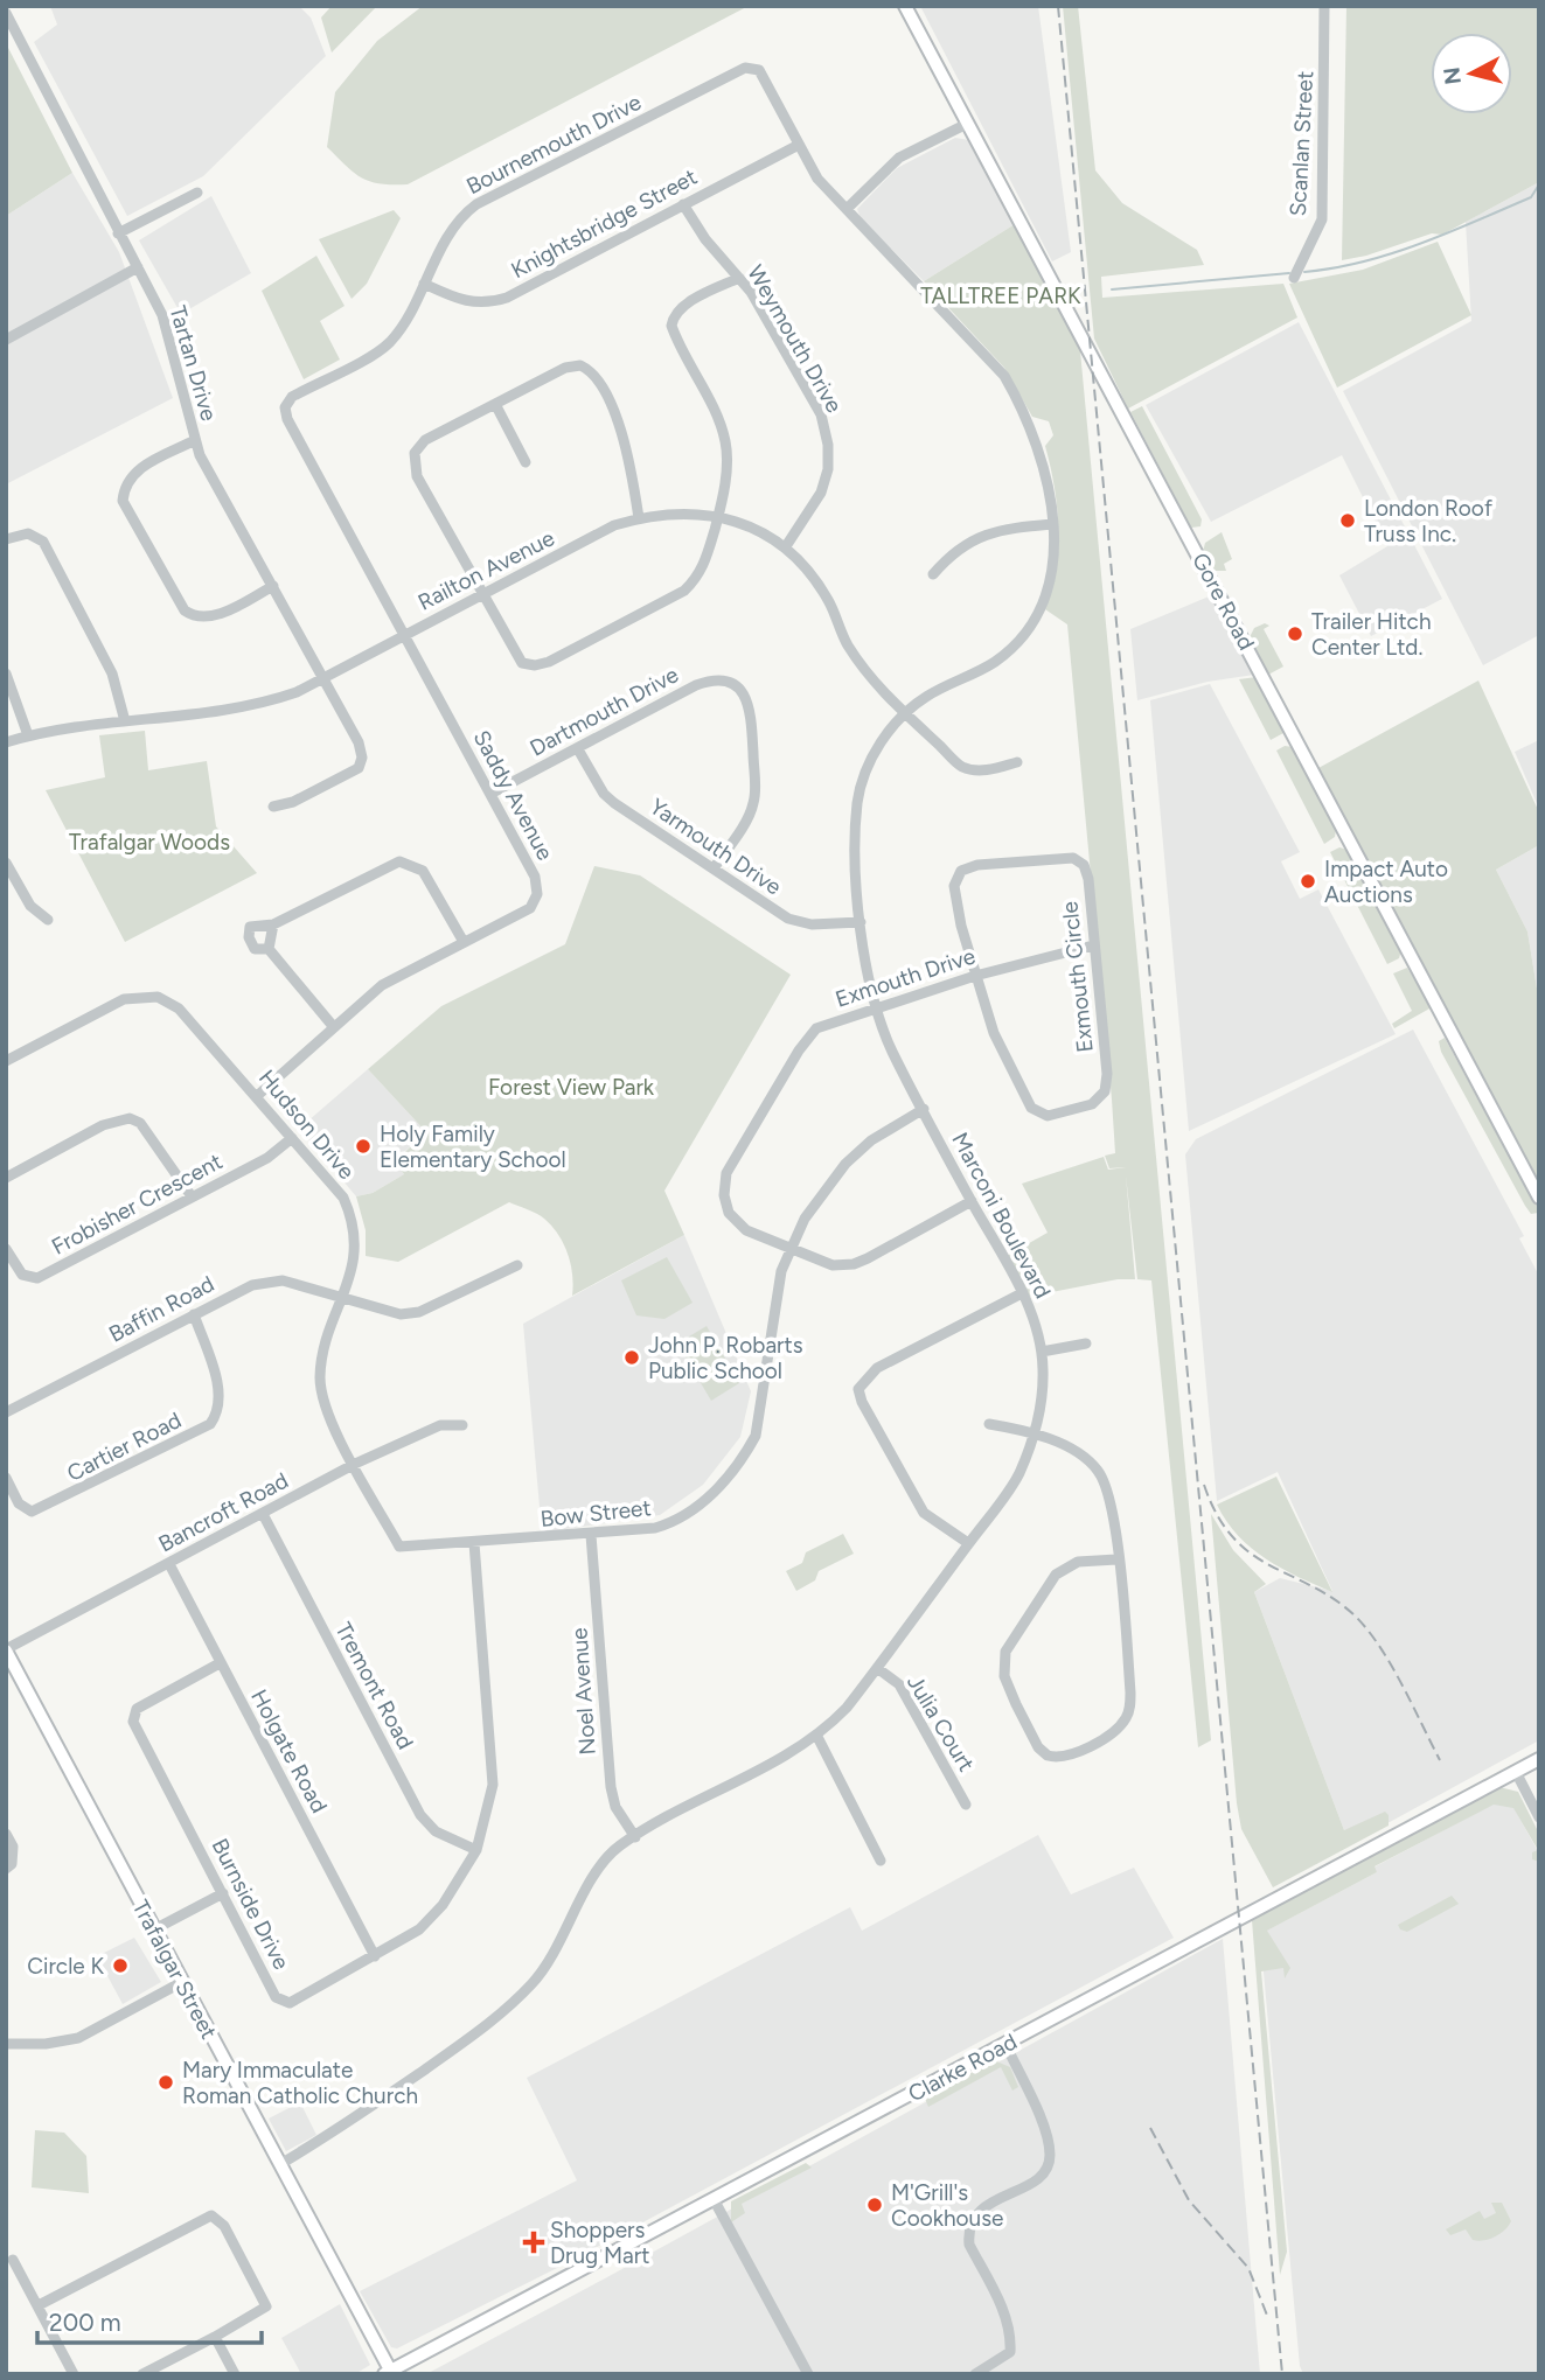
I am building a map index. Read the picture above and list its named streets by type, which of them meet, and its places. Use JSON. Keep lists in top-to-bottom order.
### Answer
{
  "streets": {
    "main road": ["Gore Road", "Trafalgar Street", "Clarke Road"],
    "street": [
      "Bournemouth Drive",
      "Scanlan Street",
      "Knightsbridge Street",
      "Weymouth Drive",
      "Tartan Drive",
      "Railton Avenue",
      "Dartmouth Drive",
      "Saddy Avenue",
      "Yarmouth Drive",
      "Exmouth Drive",
      "Exmouth Circle",
      "Hudson Drive",
      "Frobisher Crescent",
      "Marconi Boulevard",
      "Baffin Road",
      "Cartier Road",
      "Bancroft Road",
      "Bow Street",
      "Tremont Road",
      "Noel Avenue",
      "Julia Court",
      "Holgate Road",
      "Burnside Drive"
    ]
  },
  "crossings": [
    ["Bournemouth Drive", "Knightsbridge Street"],
    ["Bournemouth Drive", "Saddy Avenue"],
    ["Bournemouth Drive", "Marconi Boulevard"],
    ["Knightsbridge Street", "Weymouth Drive"],
    ["Weymouth Drive", "Railton Avenue"],
    ["Tartan Drive", "Railton Avenue"],
    ["Railton Avenue", "Saddy Avenue"],
    ["Railton Avenue", "Marconi Boulevard"],
    ["Dartmouth Drive", "Saddy Avenue"],
    ["Dartmouth Drive", "Yarmouth Drive"],
    ["Saddy Avenue", "Hudson Drive"],
    ["Yarmouth Drive", "Marconi Boulevard"],
    ["Exmouth Drive", "Exmouth Circle"],
    ["Exmouth Drive", "Marconi Boulevard"],
    ["Exmouth Drive", "Bow Street"],
    ["Hudson Drive", "Frobisher Crescent"],
    ["Hudson Drive", "Baffin Road"],
    ["Hudson Drive", "Bancroft Road"],
    ["Hudson Drive", "Bow Street"],
    ["Marconi Boulevard", "Bow Street"],
    ["Marconi Boulevard", "Noel Avenue"],
    ["Marconi Boulevard", "Julia Court"],
    ["Marconi Boulevard", "Trafalgar Street"],
    ["Baffin Road", "Cartier Road"],
    ["Bancroft Road", "Bow Street"],
    ["Bancroft Road", "Tremont Road"],
    ["Bancroft Road", "Holgate Road"],
    ["Bancroft Road", "Trafalgar Street"],
    ["Bow Street", "Noel Avenue"],
    ["Bow Street", "Burnside Drive"],
    ["Tremont Road", "Burnside Drive"],
    ["Holgate Road", "Burnside Drive"],
    ["Trafalgar Street", "Clarke Road"]
  ],
  "parks": ["TALLTREE PARK", "Trafalgar Woods", "Forest View Park"],
  "places": {
    "other": [
      "London Roof Truss Inc.",
      "Trailer Hitch Center Ltd.",
      "Impact Auto Auctions",
      "Holy Family Elementary School",
      "John P. Robarts Public School",
      "Circle K",
      "Mary Immaculate Roman Catholic Church",
      "M'Grill's Cookhouse"
    ],
    "health": ["Shoppers Drug Mart"]
  },
  "scale_bar": "200 m",
  "north": "left"
}
